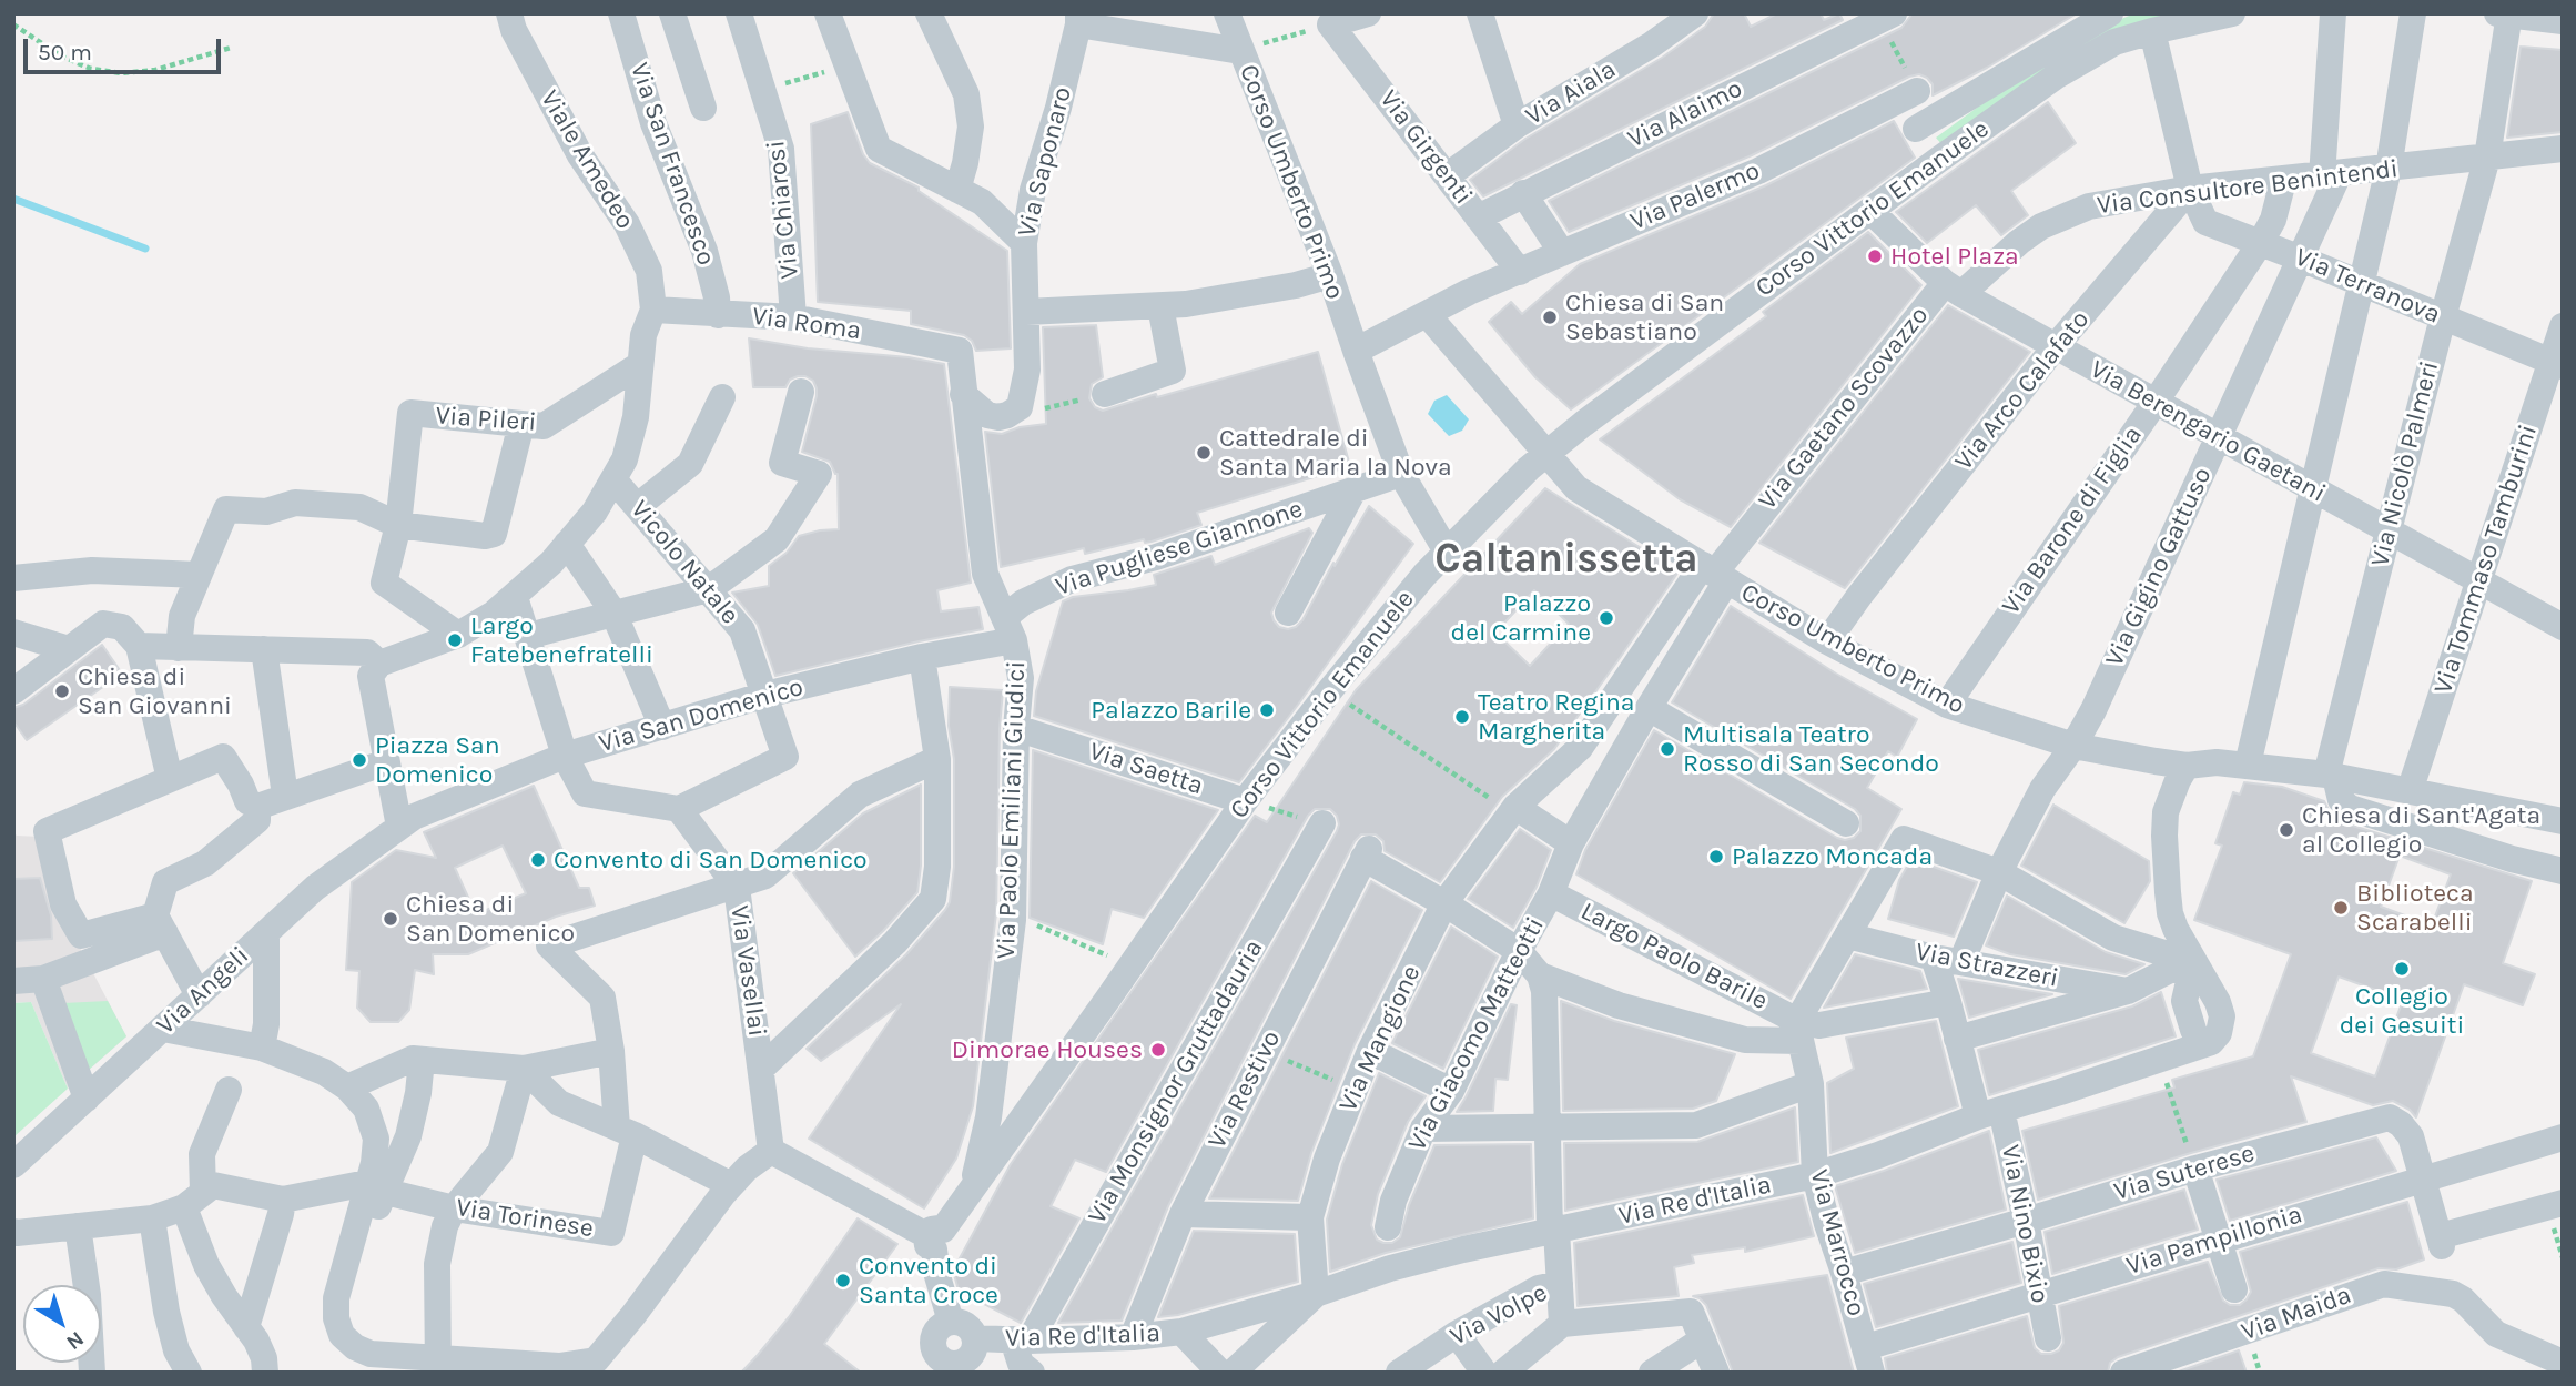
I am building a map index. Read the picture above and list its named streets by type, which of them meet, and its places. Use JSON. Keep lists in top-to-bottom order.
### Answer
{
  "streets": {
    "street": [
      "Via Aiala",
      "Via Alaimo",
      "Via Girgenti",
      "Viale Amedeo",
      "Via Saponaro",
      "Via San Francesco",
      "Corso Umberto Primo",
      "Via Consultore Benintendi",
      "Via Palermo",
      "Corso Vittorio Emanuele",
      "Via Chiarosi",
      "Via Terranova",
      "Via Roma",
      "Via Arco Calafato",
      "Via Gaetano Scovazzo",
      "Via Pileri",
      "Via Berengario Gaetani",
      "Via Nicolò Palmeri",
      "Via Barone di Figlia",
      "Via Pugliese Giannone",
      "Via Tommaso Tamburini",
      "Vicolo Natale",
      "Via Gigino Gattuso",
      "Via San Domenico",
      "Via Saetta",
      "Via Paolo Emiliani Giudici",
      "Largo Paolo Barile",
      "Via Strazzeri",
      "Via Vasellai",
      "Via Angeli",
      "Via Giacomo Matteotti",
      "Via Mangione",
      "Via Monsignor Gruttadauria",
      "Via Restivo",
      "Via Suterese",
      "Via Re d'Italia",
      "Via Torinese",
      "Via Nino Bixio",
      "Via Pampillonia",
      "Via Marrocco",
      "Via Maida",
      "Via Volpe"
    ]
  },
  "crossings": [
    ["Via Aiala", "Via Girgenti"],
    ["Via Alaimo", "Via Girgenti"],
    ["Via Girgenti", "Via Palermo"],
    ["Viale Amedeo", "Via Roma"],
    ["Via Saponaro", "Via Paolo Emiliani Giudici"],
    ["Via San Francesco", "Via Roma"],
    ["Corso Umberto Primo", "Via Palermo"],
    ["Corso Umberto Primo", "Corso Vittorio Emanuele"],
    ["Corso Umberto Primo", "Via Arco Calafato"],
    ["Corso Umberto Primo", "Via Gaetano Scovazzo"],
    ["Corso Umberto Primo", "Via Nicolò Palmeri"],
    ["Corso Umberto Primo", "Via Barone di Figlia"],
    ["Corso Umberto Primo", "Via Pugliese Giannone"],
    ["Corso Umberto Primo", "Via Tommaso Tamburini"],
    ["Corso Umberto Primo", "Via Gigino Gattuso"],
    ["Corso Umberto Primo", "Via Giacomo Matteotti"],
    ["Corso Umberto Primo", "Via Re d'Italia"],
    ["Via Consultore Benintendi", "Via Terranova"],
    ["Via Consultore Benintendi", "Via Arco Calafato"],
    ["Via Consultore Benintendi", "Via Gaetano Scovazzo"],
    ["Via Consultore Benintendi", "Via Berengario Gaetani"],
    ["Via Consultore Benintendi", "Via Nicolò Palmeri"],
    ["Via Consultore Benintendi", "Via Barone di Figlia"],
    ["Via Consultore Benintendi", "Via Gigino Gattuso"],
    ["Corso Vittorio Emanuele", "Via Terranova"],
    ["Corso Vittorio Emanuele", "Via Berengario Gaetani"],
    ["Corso Vittorio Emanuele", "Via Saetta"],
    ["Corso Vittorio Emanuele", "Via Paolo Emiliani Giudici"],
    ["Via Chiarosi", "Via Roma"],
    ["Via Terranova", "Via Arco Calafato"],
    ["Via Terranova", "Via Nicolò Palmeri"],
    ["Via Terranova", "Via Barone di Figlia"],
    ["Via Terranova", "Via Tommaso Tamburini"],
    ["Via Terranova", "Via Gigino Gattuso"],
    ["Via Roma", "Via Paolo Emiliani Giudici"],
    ["Via Arco Calafato", "Via Berengario Gaetani"],
    ["Via Gaetano Scovazzo", "Via Berengario Gaetani"],
    ["Via Gaetano Scovazzo", "Via Giacomo Matteotti"],
    ["Via Berengario Gaetani", "Via Nicolò Palmeri"],
    ["Via Berengario Gaetani", "Via Barone di Figlia"],
    ["Via Berengario Gaetani", "Via Tommaso Tamburini"],
    ["Via Berengario Gaetani", "Via Gigino Gattuso"],
    ["Via Pugliese Giannone", "Via San Domenico"],
    ["Via Pugliese Giannone", "Via Paolo Emiliani Giudici"],
    ["Vicolo Natale", "Via San Domenico"],
    ["Vicolo Natale", "Via Vasellai"],
    ["Via Gigino Gattuso", "Via Strazzeri"],
    ["Via San Domenico", "Via Paolo Emiliani Giudici"],
    ["Via San Domenico", "Via Angeli"],
    ["Via Saetta", "Via Paolo Emiliani Giudici"],
    ["Largo Paolo Barile", "Via Giacomo Matteotti"],
    ["Largo Paolo Barile", "Via Marrocco"],
    ["Via Strazzeri", "Via Nino Bixio"],
    ["Via Mangione", "Via Restivo"],
    ["Via Mangione", "Via Re d'Italia"],
    ["Via Monsignor Gruttadauria", "Via Re d'Italia"],
    ["Via Restivo", "Via Re d'Italia"],
    ["Via Suterese", "Via Nino Bixio"],
    ["Via Suterese", "Via Pampillonia"],
    ["Via Suterese", "Via Marrocco"],
    ["Via Re d'Italia", "Via Nino Bixio"],
    ["Via Re d'Italia", "Via Marrocco"],
    ["Via Nino Bixio", "Via Pampillonia"],
    ["Via Pampillonia", "Via Marrocco"]
  ],
  "districts": ["Caltanissetta"],
  "places": [
    "Hotel Plaza",
    "Chiesa di San Sebastiano",
    "Cattedrale di Santa Maria la Nova",
    "Palazzo del Carmine",
    "Largo Fatebenefratelli",
    "Chiesa di San Giovanni",
    "Palazzo Barile",
    "Teatro Regina Margherita",
    "Multisala Teatro Rosso di San Secondo",
    "Piazza San Domenico",
    "Chiesa di Sant'Agata al Collegio",
    "Palazzo Moncada",
    "Convento di San Domenico",
    "Biblioteca Scarabelli",
    "Chiesa di San Domenico",
    "Collegio dei Gesuiti",
    "Dimorae Houses",
    "Convento di Santa Croce"
  ],
  "scale_bar": "50 m",
  "north": "bottom right"
}
